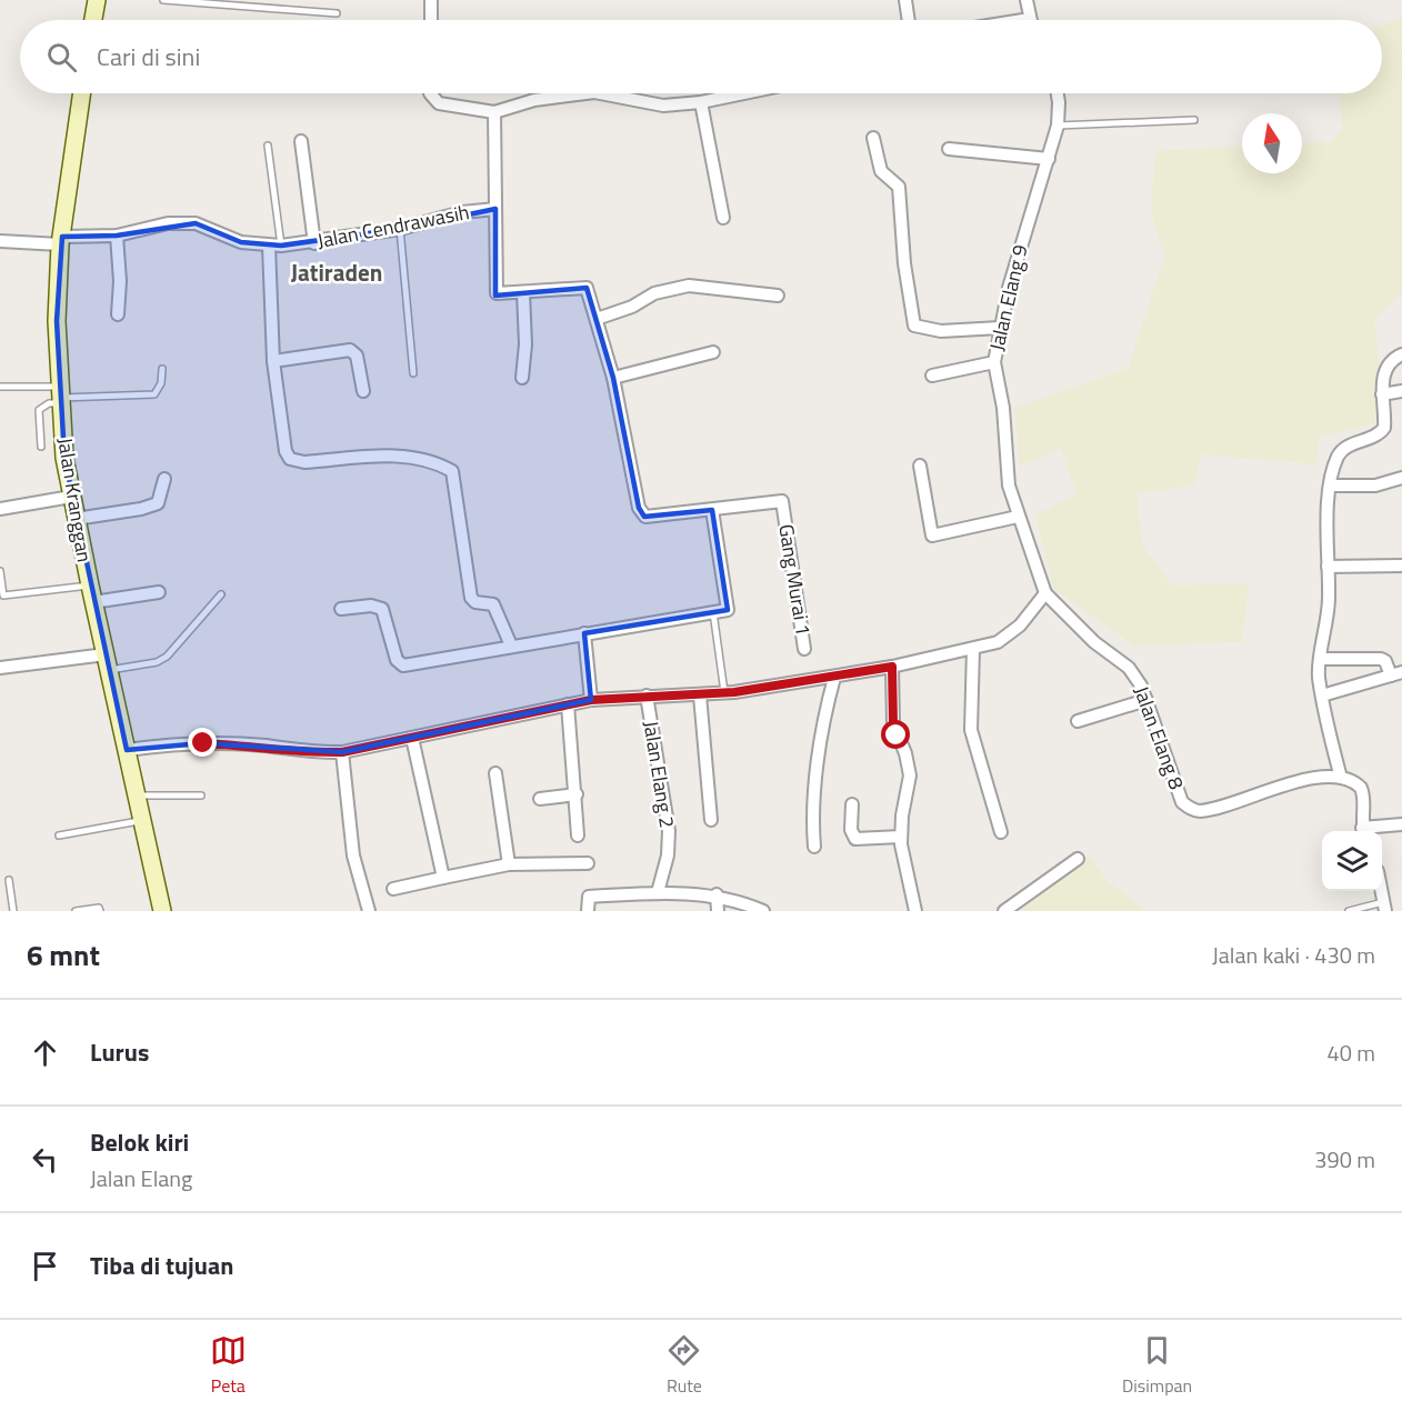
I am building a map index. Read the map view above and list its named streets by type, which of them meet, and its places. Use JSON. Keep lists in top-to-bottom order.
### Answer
{
  "streets": {
    "main road": ["Jalan Kranggan"],
    "street": [
      "Jalan Cendrawasih",
      "Jalan Elang 9",
      "Gang Murai 1",
      "Jalan Elang 8",
      "Jalan Elang 2"
    ]
  },
  "crossings": [
    ["Jalan Cendrawasih", "Jalan Kranggan"],
    ["Jalan Cendrawasih", "Gang Murai 1"],
    ["Jalan Elang 9", "Jalan Elang 8"]
  ],
  "districts": ["Jatiraden"],
  "north": "top",
  "page": {
    "search": "Cari di sini",
    "heading": ["6 mnt", "Jalan kaki · 430 m"],
    "list": [
      ["Lurus", "40 m"],
      ["Belok kiri", "Jalan Elang", "390 m"],
      "Tiba di tujuan"
    ],
    "nav": ["Peta", "Rute", "Disimpan"]
  }
}
